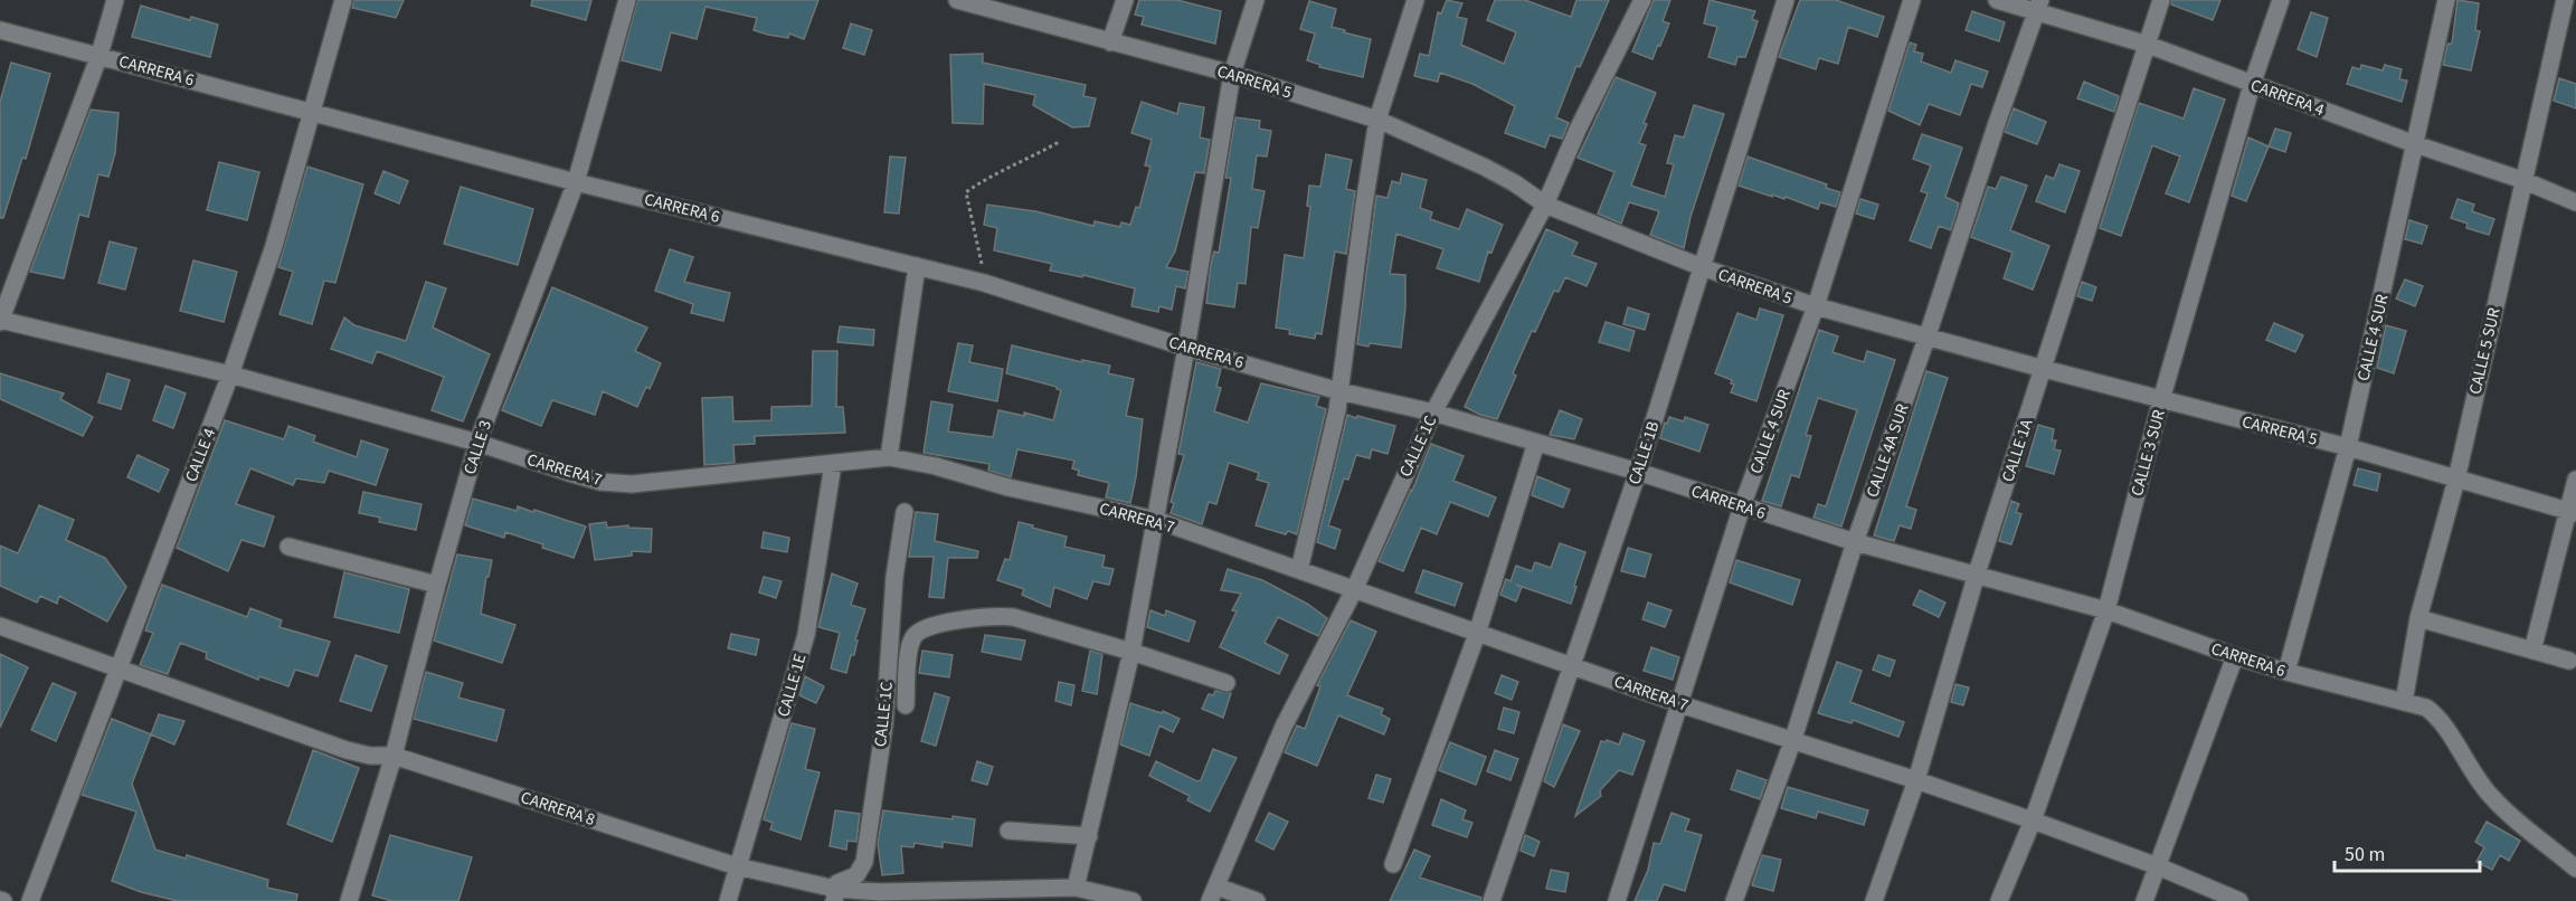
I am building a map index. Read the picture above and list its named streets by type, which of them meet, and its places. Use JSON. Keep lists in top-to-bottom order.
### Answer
{
  "streets": {
    "street": [
      "CARRERA 6",
      "CARRERA 5",
      "CARRERA 4",
      "CALLE 4 SUR",
      "CALLE 5 SUR",
      "CALLE 1C",
      "CALLE 3",
      "CALLE 4A SUR",
      "CALLE 1A",
      "CALLE 1B",
      "CALLE 3 SUR",
      "CALLE 4",
      "CARRERA 7",
      "CALLE 1E",
      "CARRERA 8"
    ]
  },
  "crossings": [
    ["CARRERA 6", "CALLE 4 SUR"],
    ["CARRERA 6", "CALLE 5 SUR"],
    ["CARRERA 6", "CALLE 1C"],
    ["CARRERA 6", "CALLE 3"],
    ["CARRERA 6", "CALLE 4A SUR"],
    ["CARRERA 6", "CALLE 1A"],
    ["CARRERA 6", "CALLE 1B"],
    ["CARRERA 6", "CALLE 3 SUR"],
    ["CARRERA 6", "CALLE 4"],
    ["CARRERA 5", "CALLE 4 SUR"],
    ["CARRERA 5", "CALLE 5 SUR"],
    ["CARRERA 5", "CALLE 1C"],
    ["CARRERA 5", "CALLE 4A SUR"],
    ["CARRERA 5", "CALLE 1A"],
    ["CARRERA 5", "CALLE 1B"],
    ["CARRERA 5", "CALLE 3 SUR"],
    ["CARRERA 4", "CALLE 4 SUR"],
    ["CARRERA 4", "CALLE 5 SUR"],
    ["CARRERA 4", "CALLE 4A SUR"],
    ["CARRERA 4", "CALLE 1A"],
    ["CARRERA 4", "CALLE 3 SUR"],
    ["CALLE 4 SUR", "CARRERA 7"],
    ["CALLE 1C", "CARRERA 7"],
    ["CALLE 1C", "CARRERA 8"],
    ["CALLE 3", "CARRERA 7"],
    ["CALLE 3", "CARRERA 8"],
    ["CALLE 4A SUR", "CARRERA 7"],
    ["CALLE 1A", "CARRERA 7"],
    ["CALLE 1B", "CARRERA 7"],
    ["CALLE 3 SUR", "CARRERA 7"],
    ["CALLE 4", "CARRERA 7"],
    ["CALLE 4", "CARRERA 8"],
    ["CARRERA 7", "CALLE 1E"],
    ["CALLE 1E", "CARRERA 8"]
  ],
  "scale_bar": "50 m"
}
